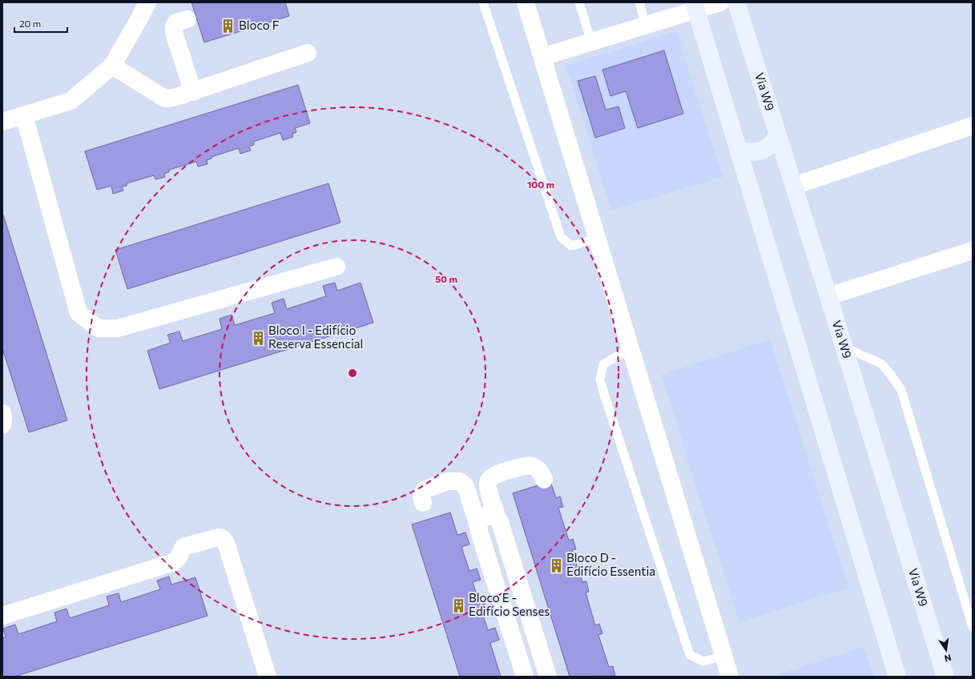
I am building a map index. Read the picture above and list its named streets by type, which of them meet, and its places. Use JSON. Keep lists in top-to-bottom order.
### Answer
{
  "streets": {
    "street": ["Via W9"]
  },
  "places": {
    "building": [
      "Bloco F",
      "Bloco I - Edifício Reserva Essencial",
      "Bloco D - Edifício Essentia",
      "Bloco E - Edifício Senses"
    ]
  },
  "scale_bar": "20 m",
  "north": "bottom",
  "rings": ["100 m", "50 m"]
}
